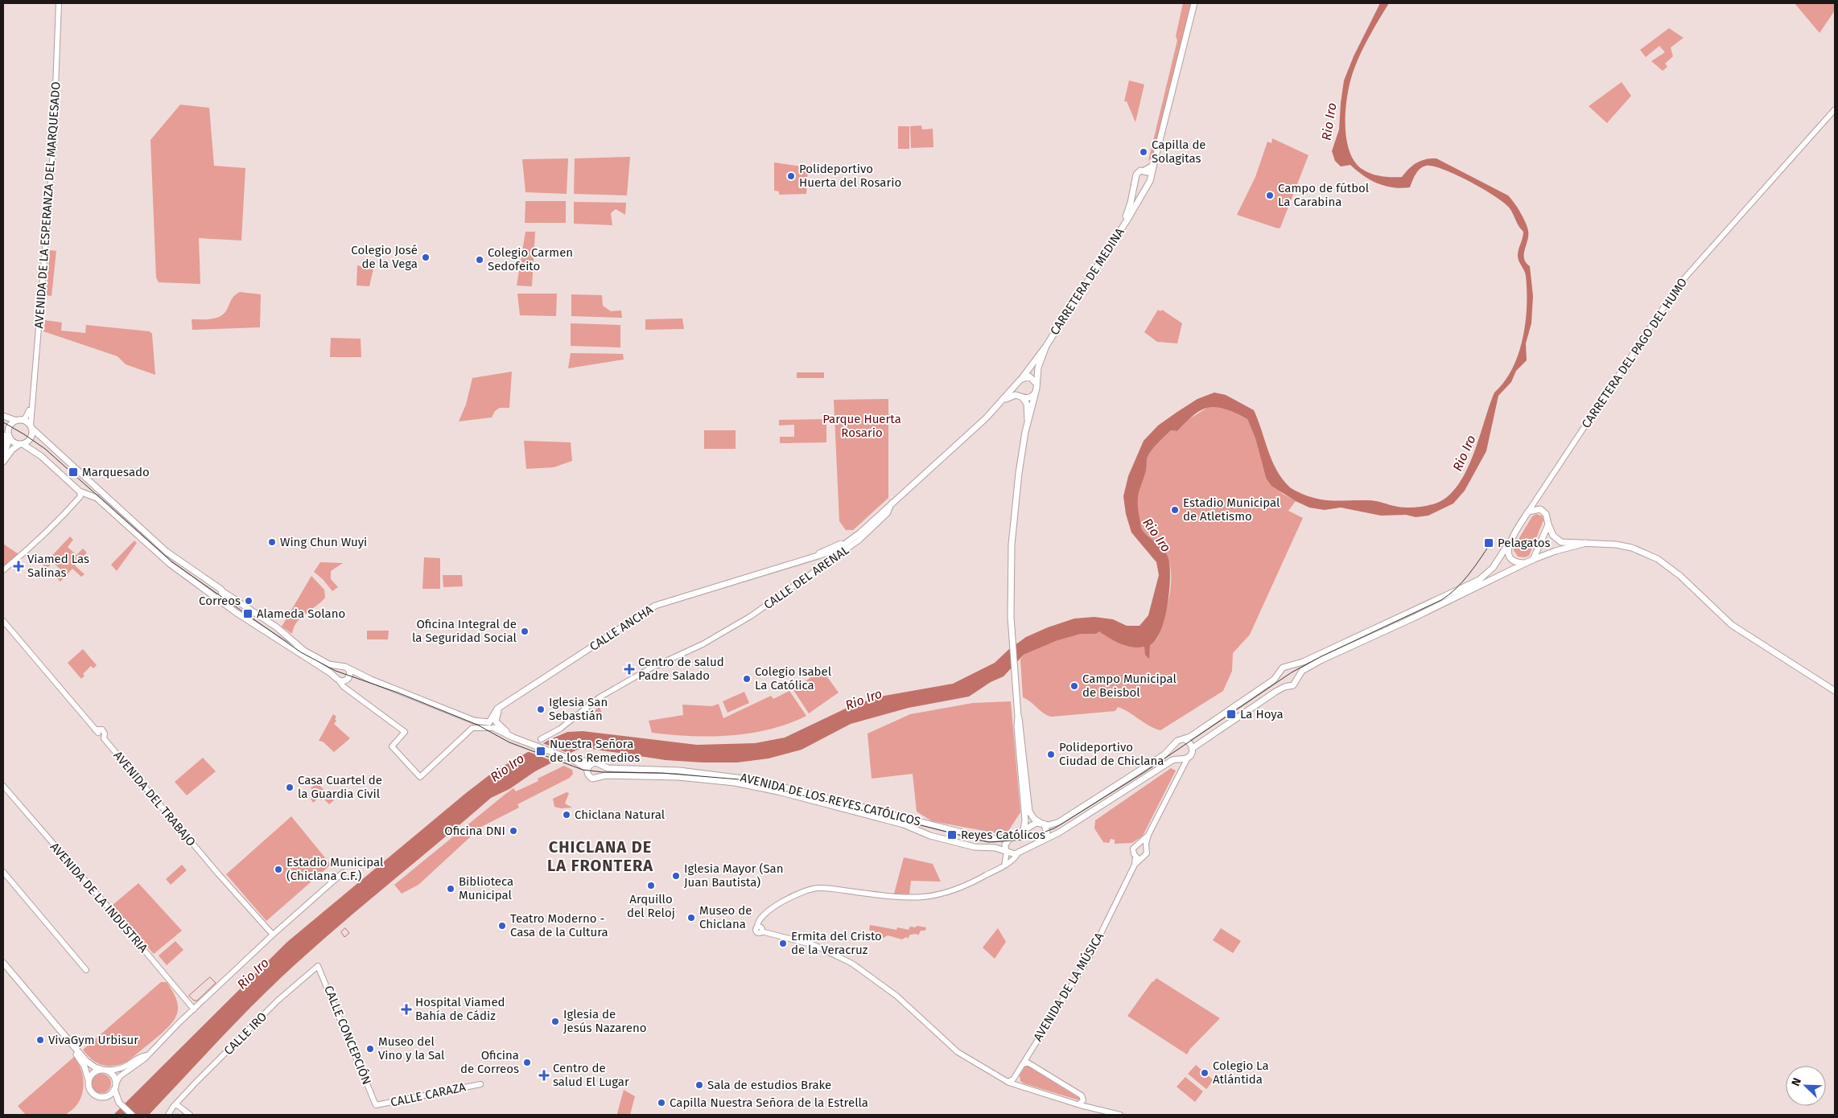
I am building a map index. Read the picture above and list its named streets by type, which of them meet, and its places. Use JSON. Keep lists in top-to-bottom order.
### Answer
{
  "streets": {
    "main road": ["CARRETERA DE MEDINA", "CALLE ANCHA", "AVENIDA DE LOS REYES CATÓLICOS"],
    "street": [
      "AVENIDA DE LA ESPERANZA DEL MARQUESADO",
      "CARRETERA DEL PAGO DEL HUMO",
      "CALLE DEL ARENAL",
      "AVENIDA DEL TRABAJO",
      "AVENIDA DE LA INDUSTRIA",
      "AVENIDA DE LA MÚSICA",
      "CALLE IRO",
      "CALLE CONCEPCIÓN",
      "CALLE CARAZA"
    ]
  },
  "crossings": [
    ["CALLE DEL ARENAL", "CALLE ANCHA"],
    ["CALLE IRO", "CALLE CONCEPCIÓN"],
    ["CALLE CONCEPCIÓN", "CALLE CARAZA"]
  ],
  "districts": ["CHICLANA DE LA FRONTERA"],
  "water": ["Rio Iro"],
  "parks": ["Parque Huerta Rosario"],
  "places": {
    "other": [
      "Capilla de Solagitas",
      "Polideportivo Huerta del Rosario",
      "Campo de fútbol La Carabina",
      "Colegio José de la Vega",
      "Colegio Carmen Sedofeito",
      "Estadio Municipal de Atletismo",
      "Wing Chun Wuyi",
      "Correos",
      "Oficina Integral de la Seguridad Social",
      "Colegio Isabel La Católica",
      "Campo Municipal de Beisbol",
      "Iglesia San Sebastián",
      "Polideportivo Ciudad de Chiclana",
      "Casa Cuartel de la Guardia Civil",
      "Chiclana Natural",
      "Oficina DNI",
      "Estadio Municipal (Chiclana C.F.)",
      "Iglesia Mayor (San Juan Bautista)",
      "Arquillo del Reloj",
      "Biblioteca Municipal",
      "Museo de Chiclana",
      "Teatro Moderno - Casa de la Cultura",
      "Ermita del Cristo de la Veracruz",
      "Iglesia de Jesús Nazareno",
      "VivaGym Urbisur",
      "Museo del Vino y la Sal",
      "Oficina de Correos",
      "Colegio La Atlántida",
      "Sala de estudios Brake",
      "Capilla Nuestra Señora de la Estrella"
    ],
    "transit": [
      "Marquesado",
      "Pelagatos",
      "Alameda Solano",
      "La Hoya",
      "Nuestra Señora de los Remedios",
      "Reyes Católicos"
    ],
    "health": [
      "Viamed Las Salinas",
      "Centro de salud Padre Salado",
      "Hospital Viamed Bahía de Cádiz",
      "Centro de salud El Lugar"
    ]
  },
  "north": "top left"
}
